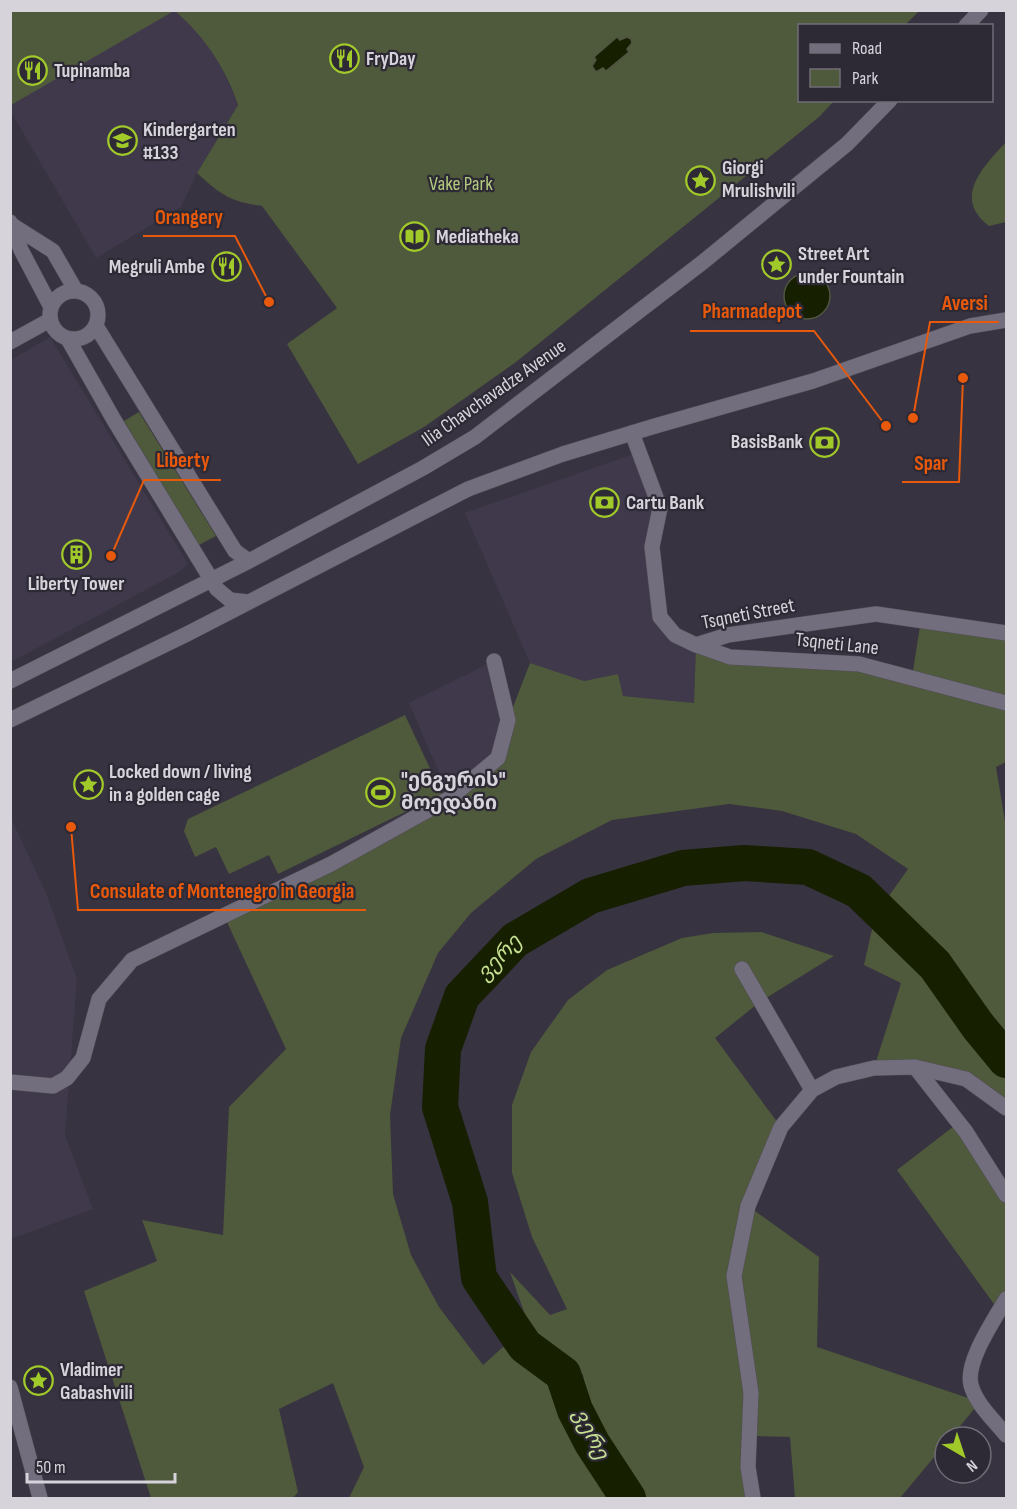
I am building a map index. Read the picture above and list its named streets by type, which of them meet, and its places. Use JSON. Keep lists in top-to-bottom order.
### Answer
{
  "streets": {
    "street": ["Ilia Chavchavadze Avenue", "Tsqneti Street", "Tsqneti Lane"]
  },
  "crossings": [
    ["Tsqneti Street", "Tsqneti Lane"]
  ],
  "water": ["ვერე"],
  "parks": ["Vake Park"],
  "places": {
    "restaurant": ["FryDay", "Tupinamba", "Megruli Ambe"],
    "school or university": ["Kindergarten #133"],
    "place": [
      "Giorgi Mrulishvili",
      "Street Art under Fountain",
      "Locked down / living in a golden cage",
      "Vladimer Gabashvili"
    ],
    "library": ["Mediatheka"],
    "other": [
      "Orangery",
      "Spar",
      "Aversi",
      "Pharmadepot",
      "Liberty",
      "Consulate of Montenegro in Georgia"
    ],
    "bank": ["BasisBank", "Cartu Bank"],
    "building": ["Liberty Tower"],
    "sports": ["\"ენგურის\" მოედანი"]
  },
  "legend": ["Road", "Park"],
  "scale_bar": "50 m",
  "north": "bottom right"
}
